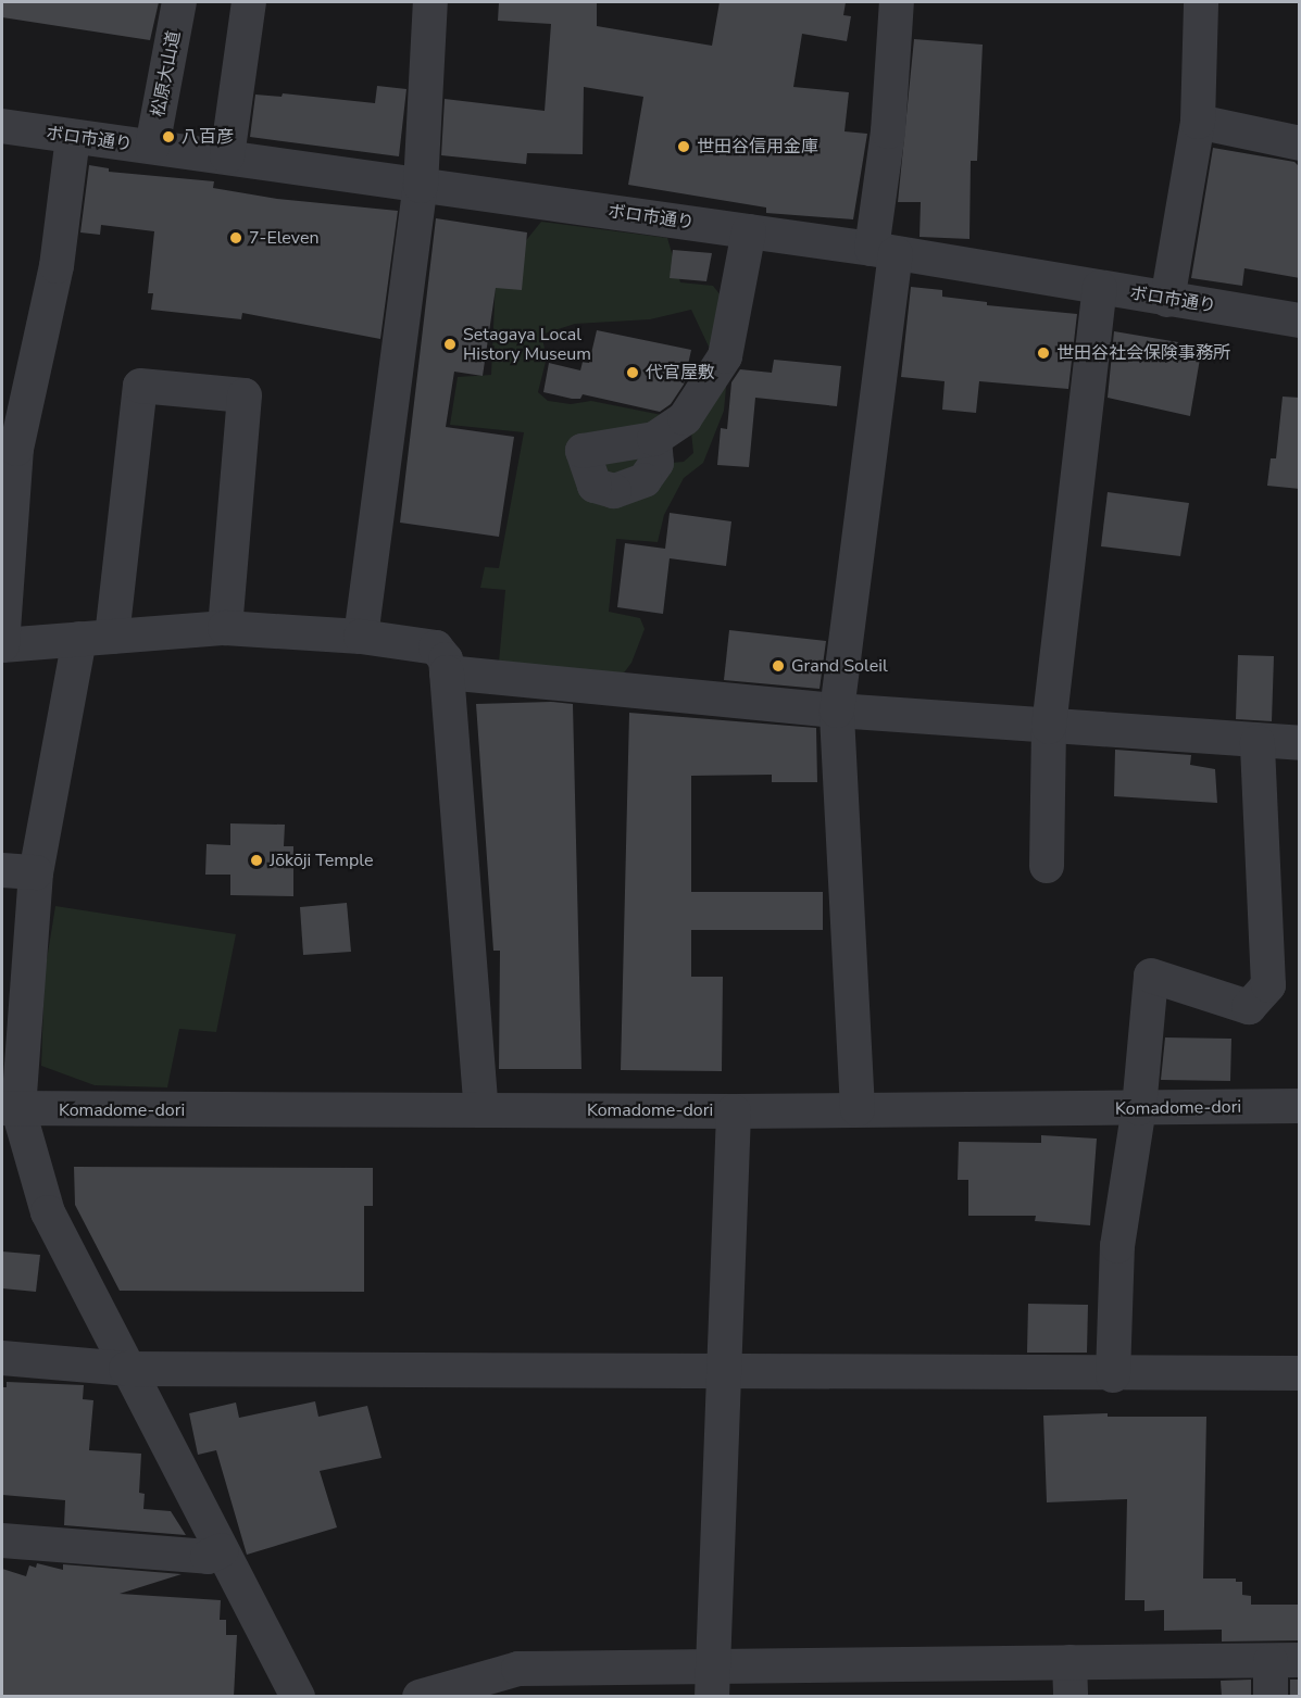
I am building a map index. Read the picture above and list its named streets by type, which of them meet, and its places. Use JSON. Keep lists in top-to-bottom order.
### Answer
{
  "streets": {
    "street": ["松原大山道", "ボロ市通り", "Komadome-dori"]
  },
  "crossings": [
    ["松原大山道", "ボロ市通り"]
  ],
  "places": [
    "八百彦",
    "世田谷信用金庫",
    "7-Eleven",
    "Setagaya Local History Museum",
    "世田谷社会保険事務所",
    "代官屋敷",
    "Grand Soleil",
    "Jōkōji Temple"
  ]
}
